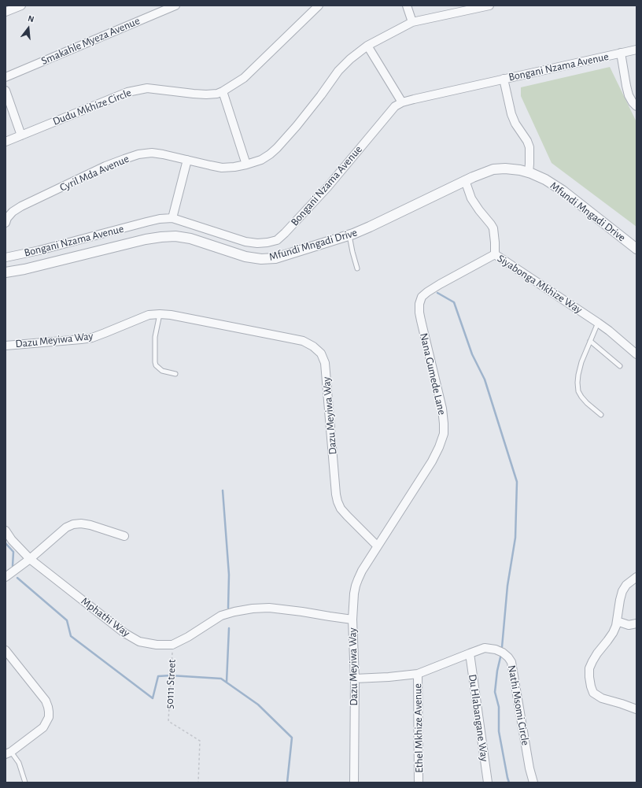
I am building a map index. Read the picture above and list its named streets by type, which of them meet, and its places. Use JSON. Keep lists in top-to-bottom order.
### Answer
{
  "streets": {
    "street": [
      "Smakahle Myeza Avenue",
      "Bongani Nzama Avenue",
      "Dudu Mkhize Circle",
      "Cyril Mda Avenue",
      "Mfundi Mngadi Drive",
      "Siyabonga Mkhize Way",
      "Dazu Meyiwa Way",
      "Nana Gumede Lane",
      "Mphathi Way",
      "Nathi Msomi Circle",
      "Du Hlabangane Way",
      "Ethel Mkhize Avenue"
    ],
    "path": ["50111 Street"]
  },
  "crossings": [
    ["Siyabonga Mkhize Way", "Nana Gumede Lane"],
    ["Dazu Meyiwa Way", "Nana Gumede Lane"],
    ["Dazu Meyiwa Way", "Mphathi Way"],
    ["Dazu Meyiwa Way", "Nathi Msomi Circle"],
    ["Mphathi Way", "50111 Street"],
    ["Nathi Msomi Circle", "Du Hlabangane Way"],
    ["Nathi Msomi Circle", "Ethel Mkhize Avenue"]
  ],
  "north": "top"
}
